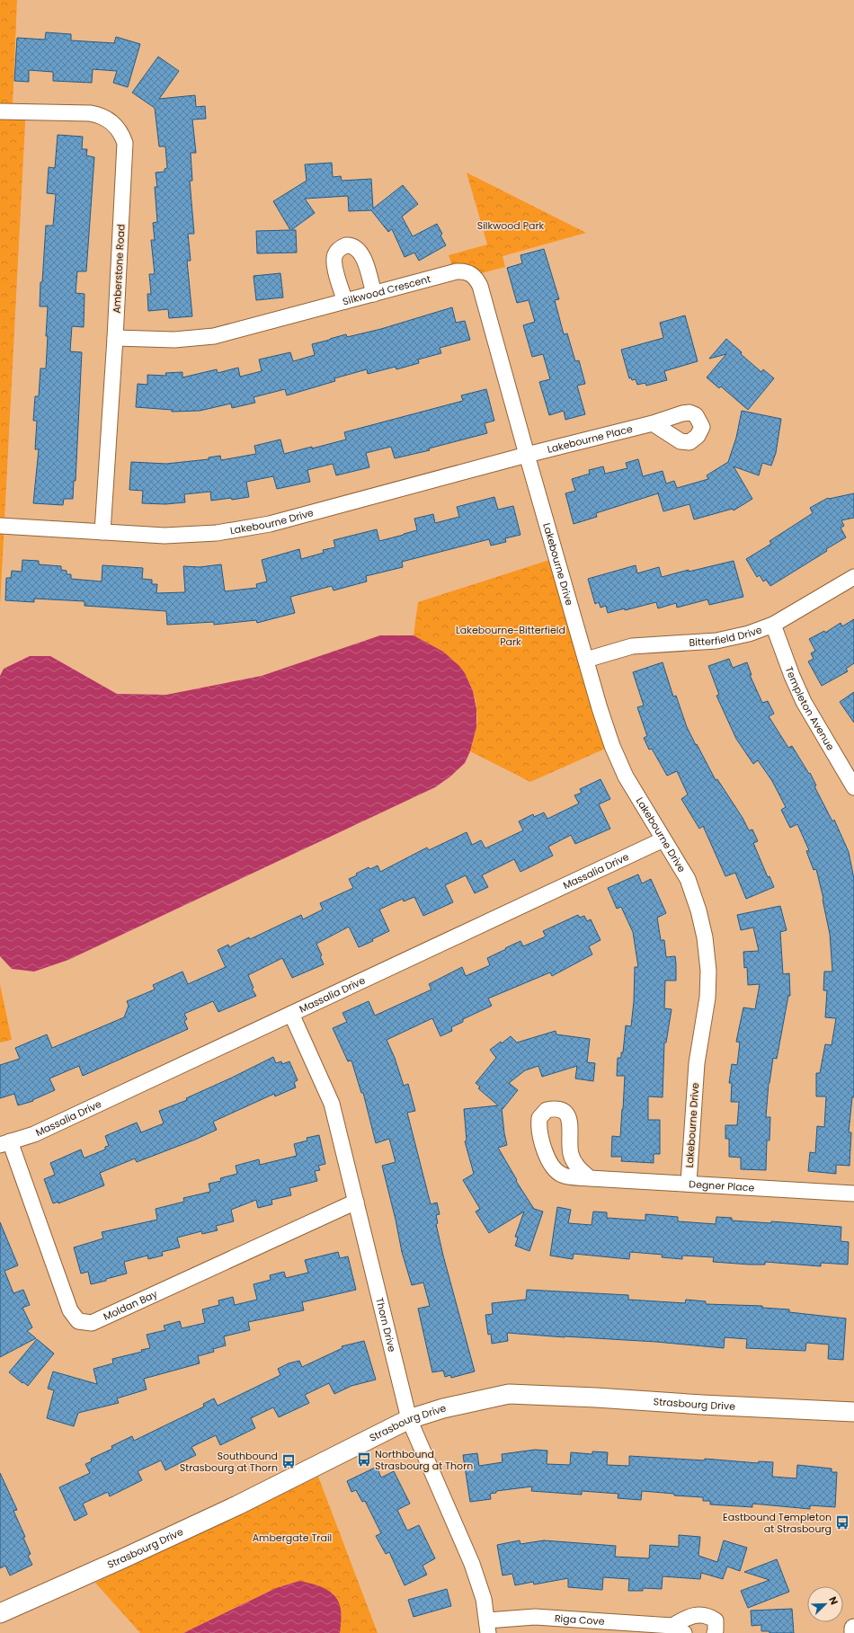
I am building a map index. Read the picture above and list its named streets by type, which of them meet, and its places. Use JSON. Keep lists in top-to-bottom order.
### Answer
{
  "streets": {
    "street": [
      "Amberstone Road",
      "Silkwood Crescent",
      "Lakebourne Place",
      "Lakebourne Drive",
      "Bitterfield Drive",
      "Templeton Avenue",
      "Massalia Drive",
      "Degner Place",
      "Moldan Bay",
      "Thorn Drive",
      "Strasbourg Drive",
      "Riga Cove"
    ]
  },
  "crossings": [
    ["Amberstone Road", "Silkwood Crescent"],
    ["Amberstone Road", "Lakebourne Drive"],
    ["Silkwood Crescent", "Lakebourne Place"],
    ["Silkwood Crescent", "Lakebourne Drive"],
    ["Lakebourne Place", "Lakebourne Drive"],
    ["Lakebourne Drive", "Bitterfield Drive"],
    ["Lakebourne Drive", "Massalia Drive"],
    ["Lakebourne Drive", "Degner Place"],
    ["Bitterfield Drive", "Templeton Avenue"],
    ["Massalia Drive", "Moldan Bay"],
    ["Massalia Drive", "Thorn Drive"],
    ["Moldan Bay", "Thorn Drive"],
    ["Thorn Drive", "Strasbourg Drive"],
    ["Thorn Drive", "Riga Cove"]
  ],
  "parks": ["Silkwood Park", "Lakebourne-Bitterfield Park", "Ambergate Trail"],
  "places": {
    "bus stop": ["Northbound Strasbourg at Thorn", "Southbound Strasbourg at Thorn", "Eastbound Templeton at Strasbourg"]
  },
  "north": "top right"
}
